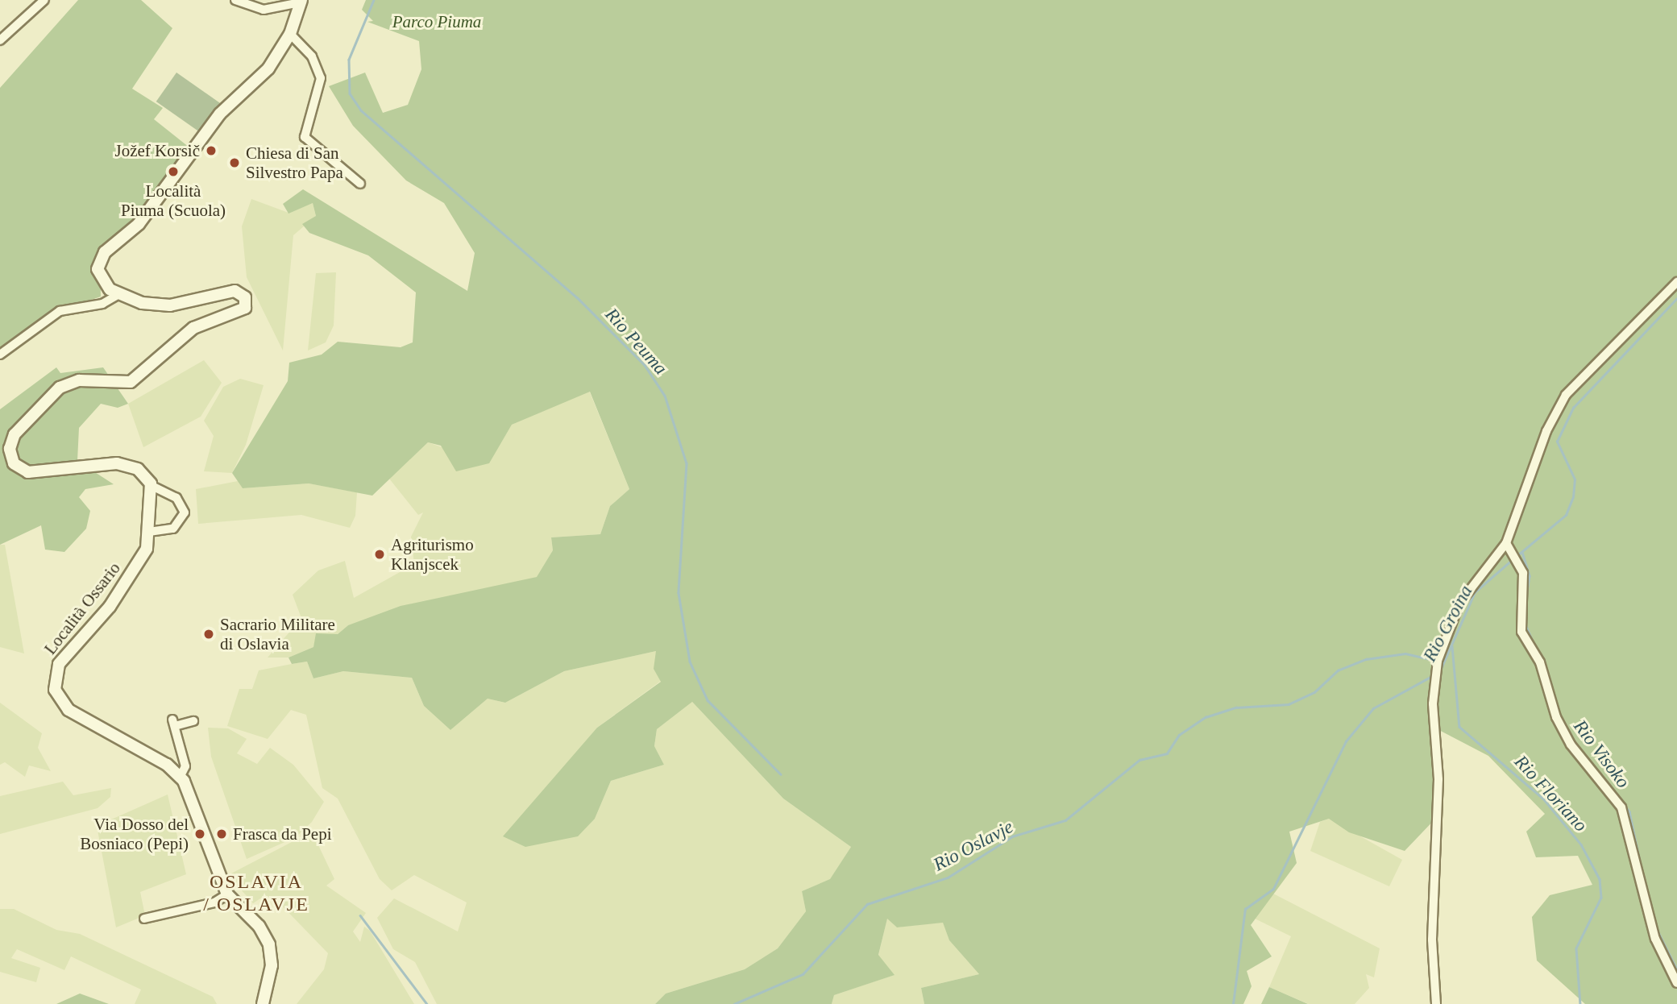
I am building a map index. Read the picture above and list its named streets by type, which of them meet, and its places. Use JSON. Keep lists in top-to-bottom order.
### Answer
{
  "streets": {
    "street": ["Località Ossario"]
  },
  "districts": ["OSLAVIA / OSLAVJE"],
  "water": [
    "Rio Peuma",
    "Rio Groina",
    "Rio Visoko",
    "Rio Floriano",
    "Rio Oslavje"
  ],
  "parks": ["Parco Piuma"],
  "places": [
    "Jožef Korsič",
    "Chiesa di San Silvestro Papa",
    "Località Piuma (Scuola)",
    "Agriturismo Klanjscek",
    "Sacrario Militare di Oslavia",
    "Via Dosso del Bosniaco (Pepi)",
    "Frasca da Pepi"
  ]
}
